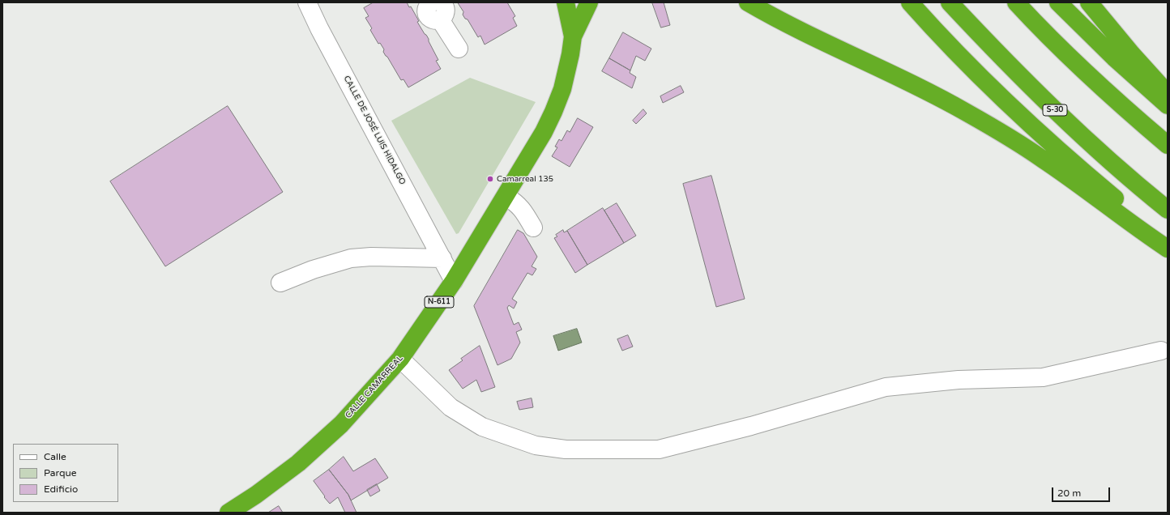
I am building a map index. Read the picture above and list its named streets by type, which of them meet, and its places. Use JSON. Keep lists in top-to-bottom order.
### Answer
{
  "streets": {
    "highway": ["S-30", "N-611", "CALLE CAMARREAL"],
    "street": ["CALLE DE JOSÉ LUIS HIDALGO"]
  },
  "crossings": [
    ["CALLE DE JOSÉ LUIS HIDALGO", "CALLE CAMARREAL"],
    ["N-611", "CALLE CAMARREAL"]
  ],
  "places": ["Camarreal 135"],
  "legend": ["Calle", "Parque", "Edificio"],
  "scale_bar": "20 m"
}
